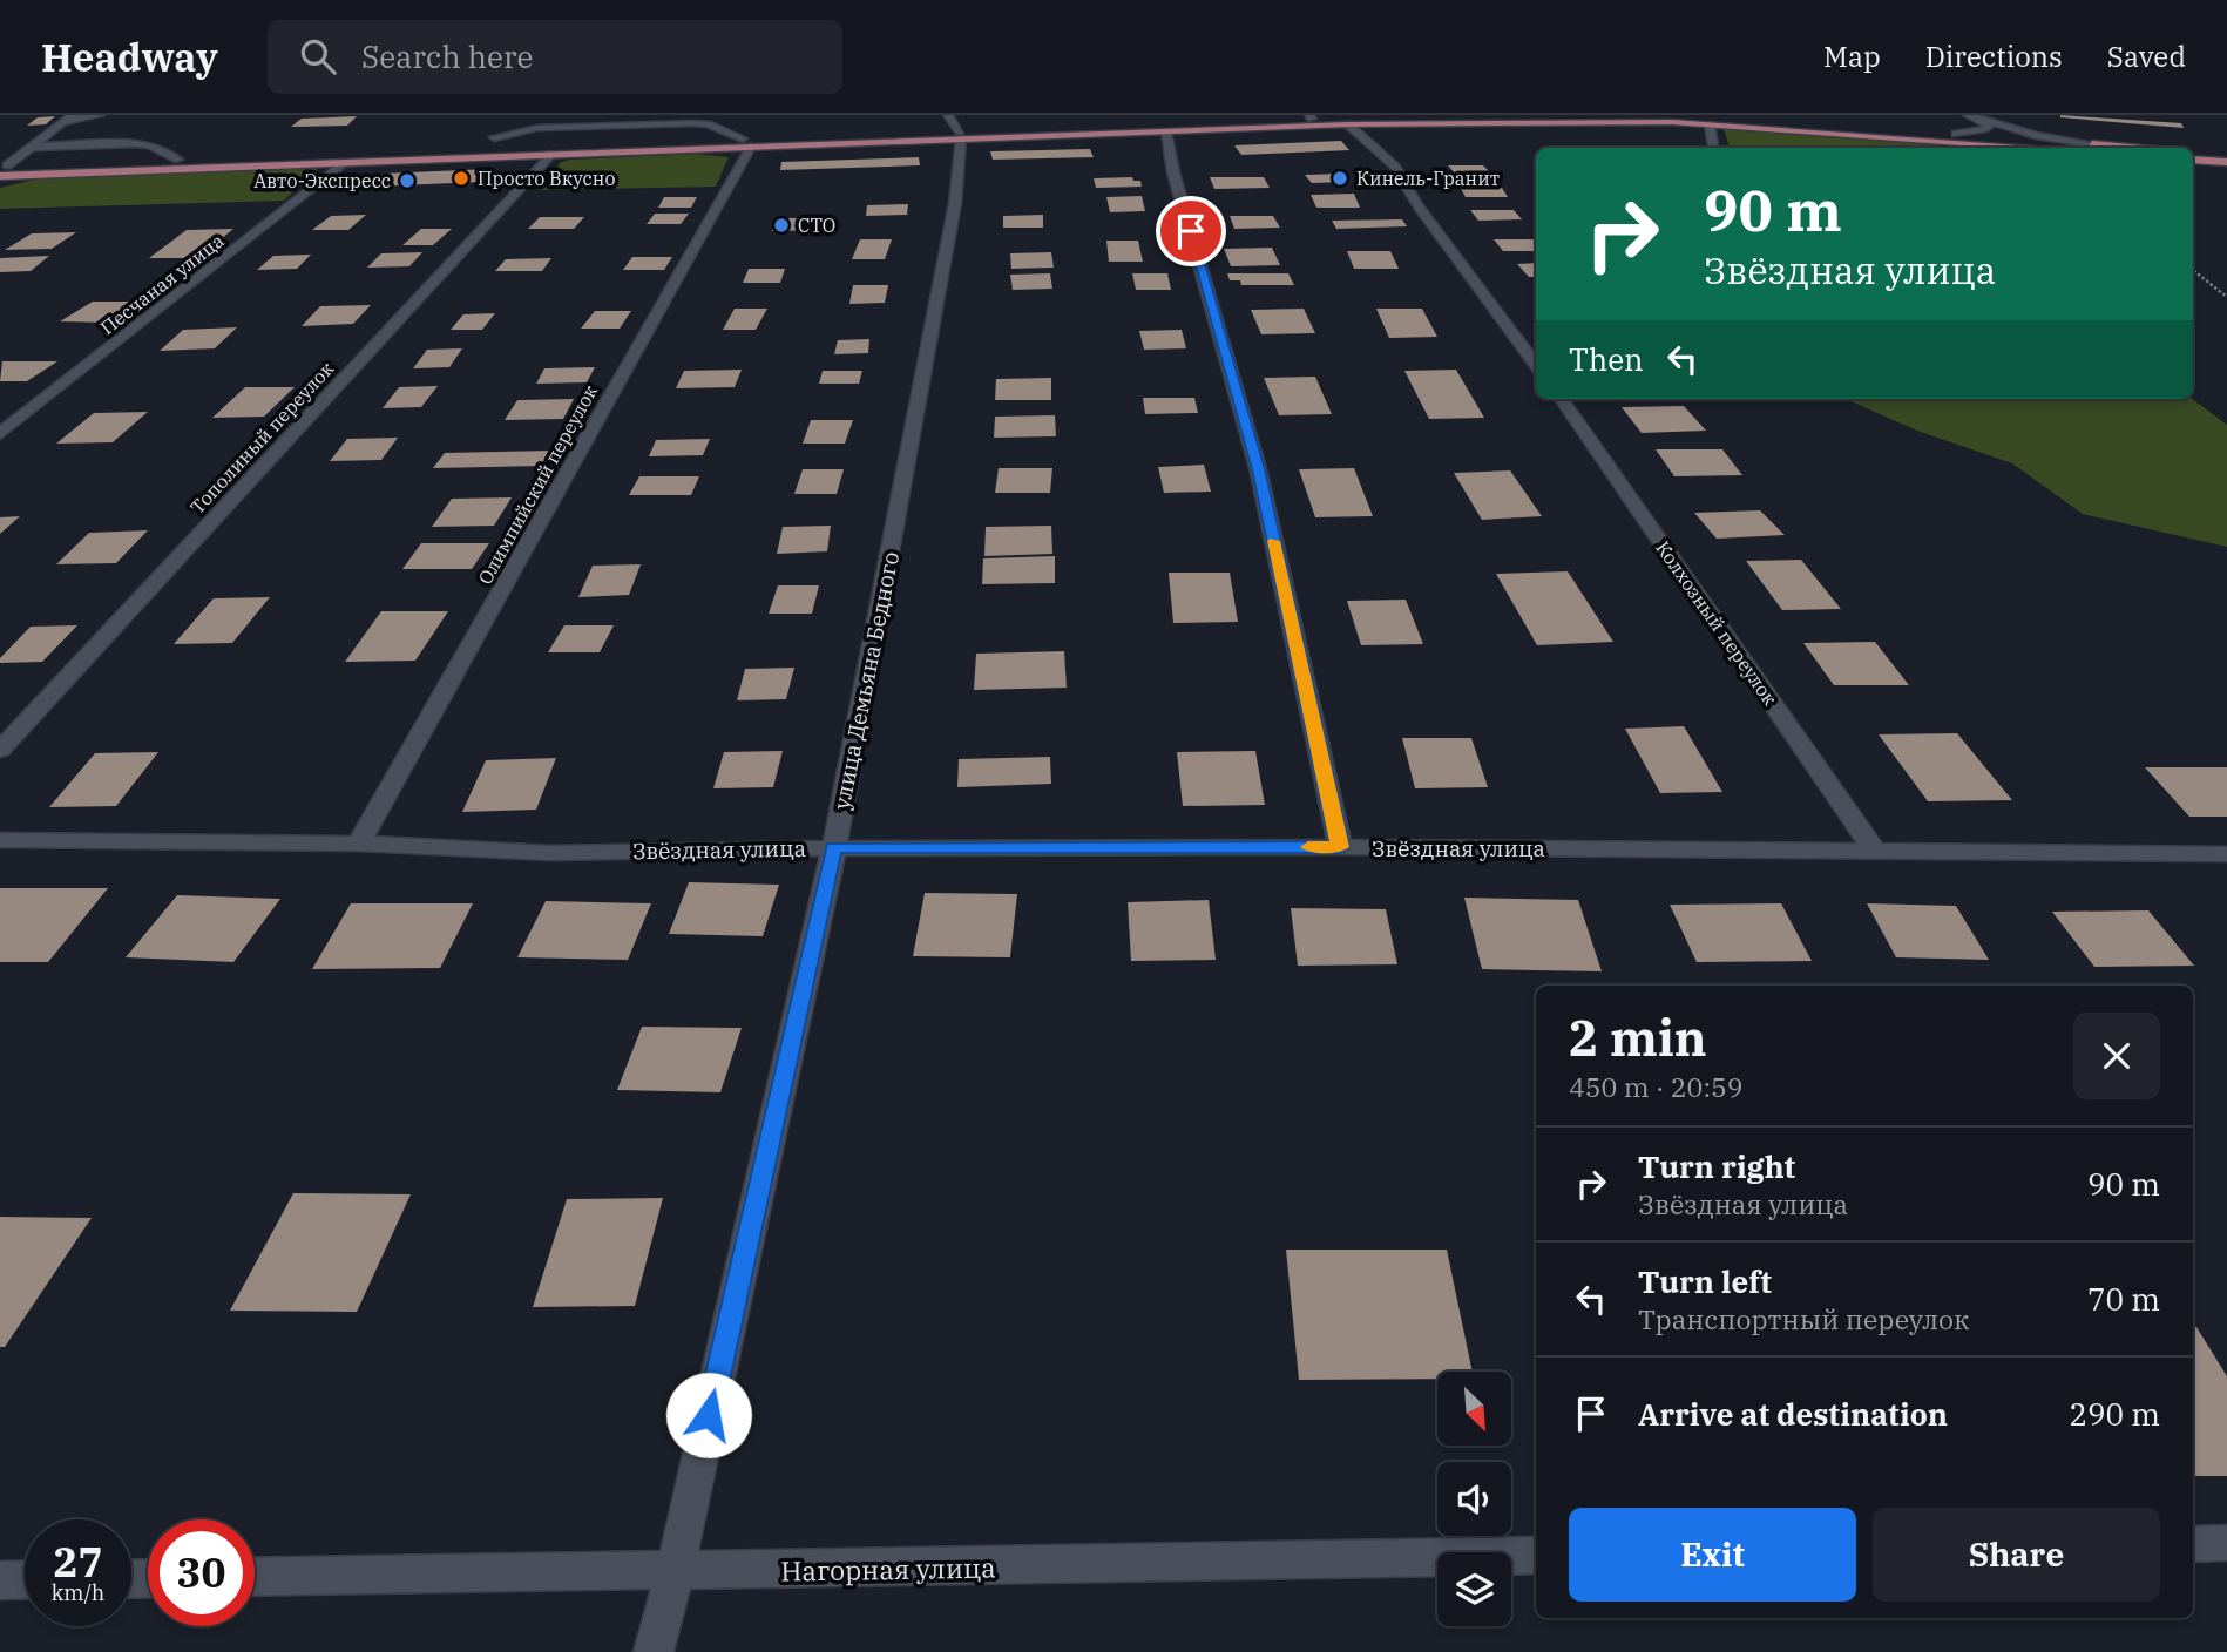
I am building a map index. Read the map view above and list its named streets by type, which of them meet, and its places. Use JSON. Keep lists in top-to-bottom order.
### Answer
{
  "streets": {
    "street": [
      "Песчаная улица",
      "Тополиный переулок",
      "Олимпийский переулок",
      "Колхозный переулок",
      "улица Демьяна Бедного",
      "Звёздная улица",
      "Нагорная улица"
    ]
  },
  "crossings": [
    ["Олимпийский переулок", "Звёздная улица"],
    ["Колхозный переулок", "Звёздная улица"],
    ["улица Демьяна Бедного", "Звёздная улица"],
    ["улица Демьяна Бедного", "Нагорная улица"]
  ],
  "places": [
    "Просто Вкусно",
    "Кинель-Гранит",
    "Авто-Экспресс",
    "СТО"
  ],
  "north": "bottom right",
  "page": {
    "header": "Headway",
    "search": "Search here",
    "nav": ["Map", "Directions", "Saved"],
    "turn": ["90 m", "Звёздная улица"],
    "then": "Then",
    "heading": ["2 min", "450 m · 20:59"],
    "list": [
      {
        "name": "Turn right",
        "note": "Звёздная улица",
        "value": "90 m"
      },
      {
        "name": "Turn left",
        "note": "Транспортный переулок",
        "value": "70 m"
      },
      {
        "name": "Arrive at destination",
        "value": "290 m"
      }
    ],
    "buttons": ["Exit", "Share"],
    "speed": "27 km/h",
    "limit": "30"
  }
}
